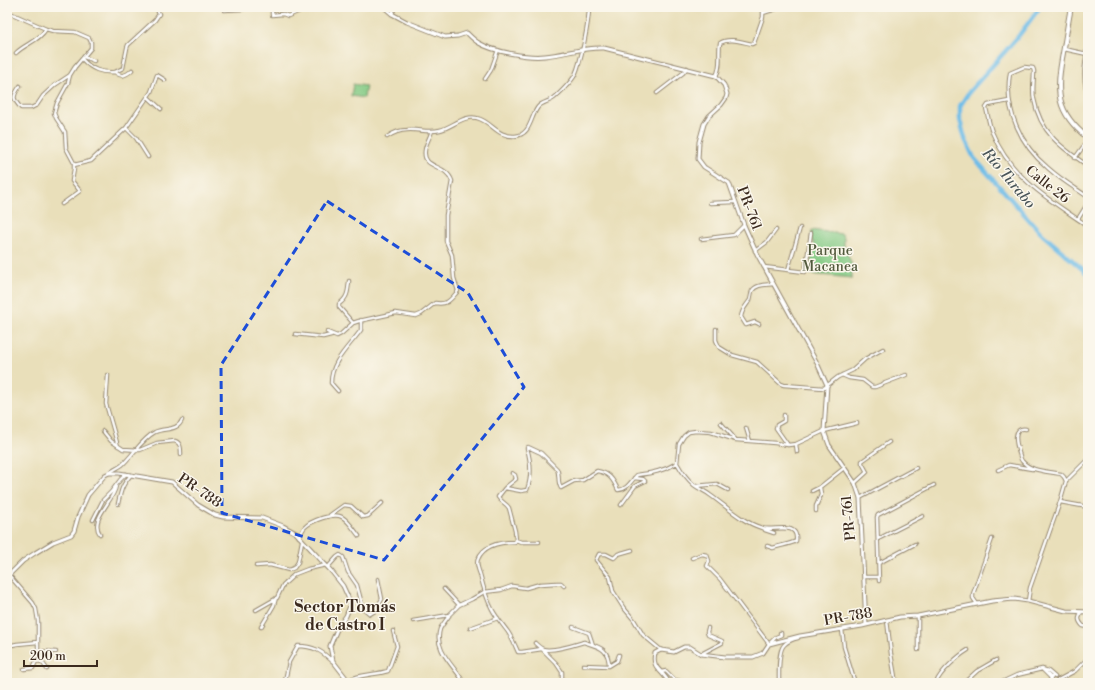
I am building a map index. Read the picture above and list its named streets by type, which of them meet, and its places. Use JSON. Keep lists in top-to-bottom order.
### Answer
{
  "streets": {
    "street": ["Calle 26", "PR-761", "PR-788"]
  },
  "crossings": [
    ["PR-761", "PR-788"]
  ],
  "districts": ["Sector Tomás de Castro I"],
  "water": ["Río Turabo"],
  "parks": ["Parque Macanea"],
  "scale_bar": "200 m"
}
